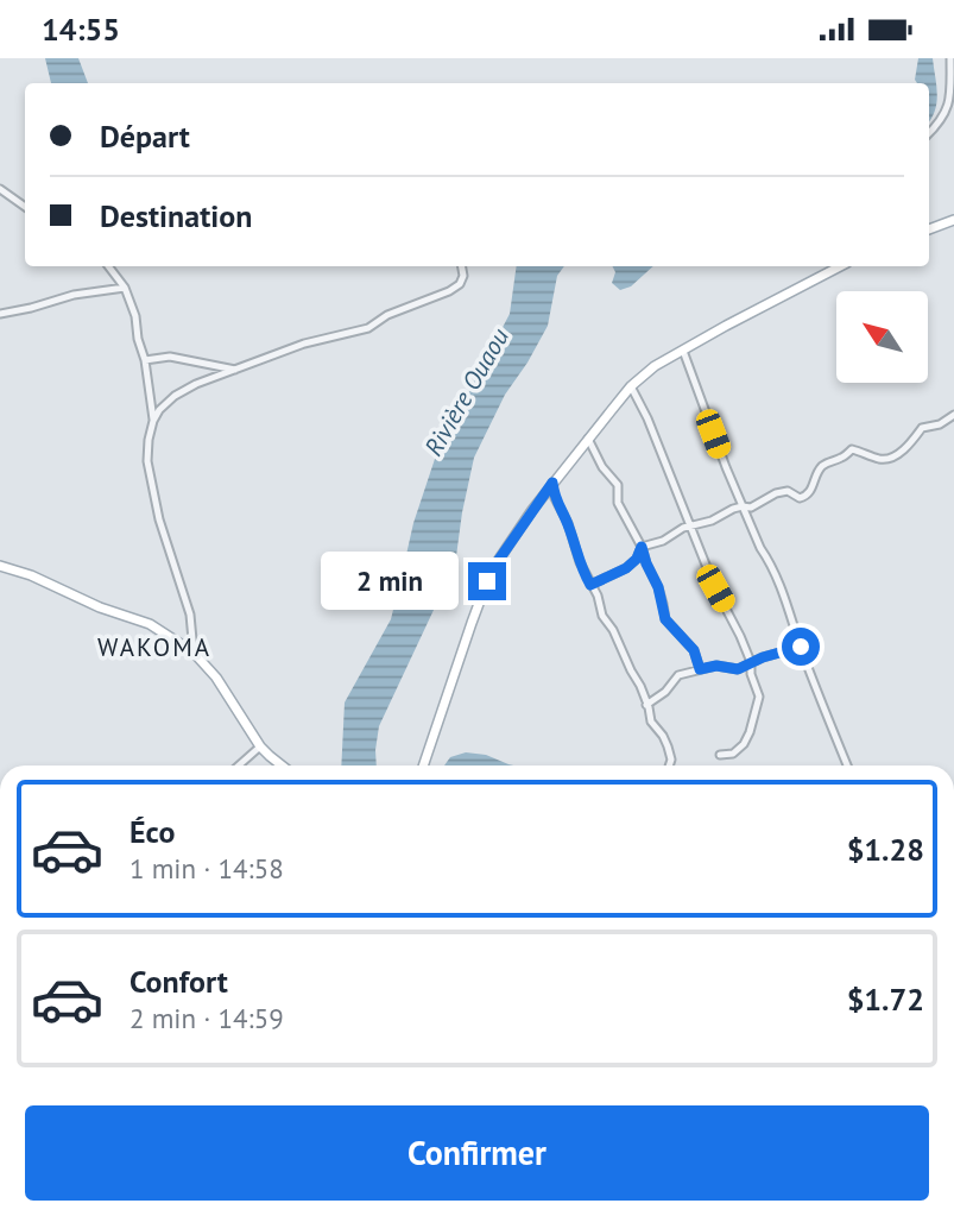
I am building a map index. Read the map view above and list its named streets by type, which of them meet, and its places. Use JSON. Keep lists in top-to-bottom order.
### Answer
{
  "districts": ["WAKOMA"],
  "water": ["Rivière Ouaou"],
  "north": "top left",
  "page": {
    "status": "14:55",
    "banner": ["Départ", "Destination"],
    "bubble": "2 min",
    "list": [
      {
        "name": "Éco",
        "note": "1 min · 14:58",
        "value": "$1.28"
      },
      {
        "name": "Confort",
        "note": "2 min · 14:59",
        "value": "$1.72"
      }
    ],
    "buttons": "Confirmer"
  }
}
